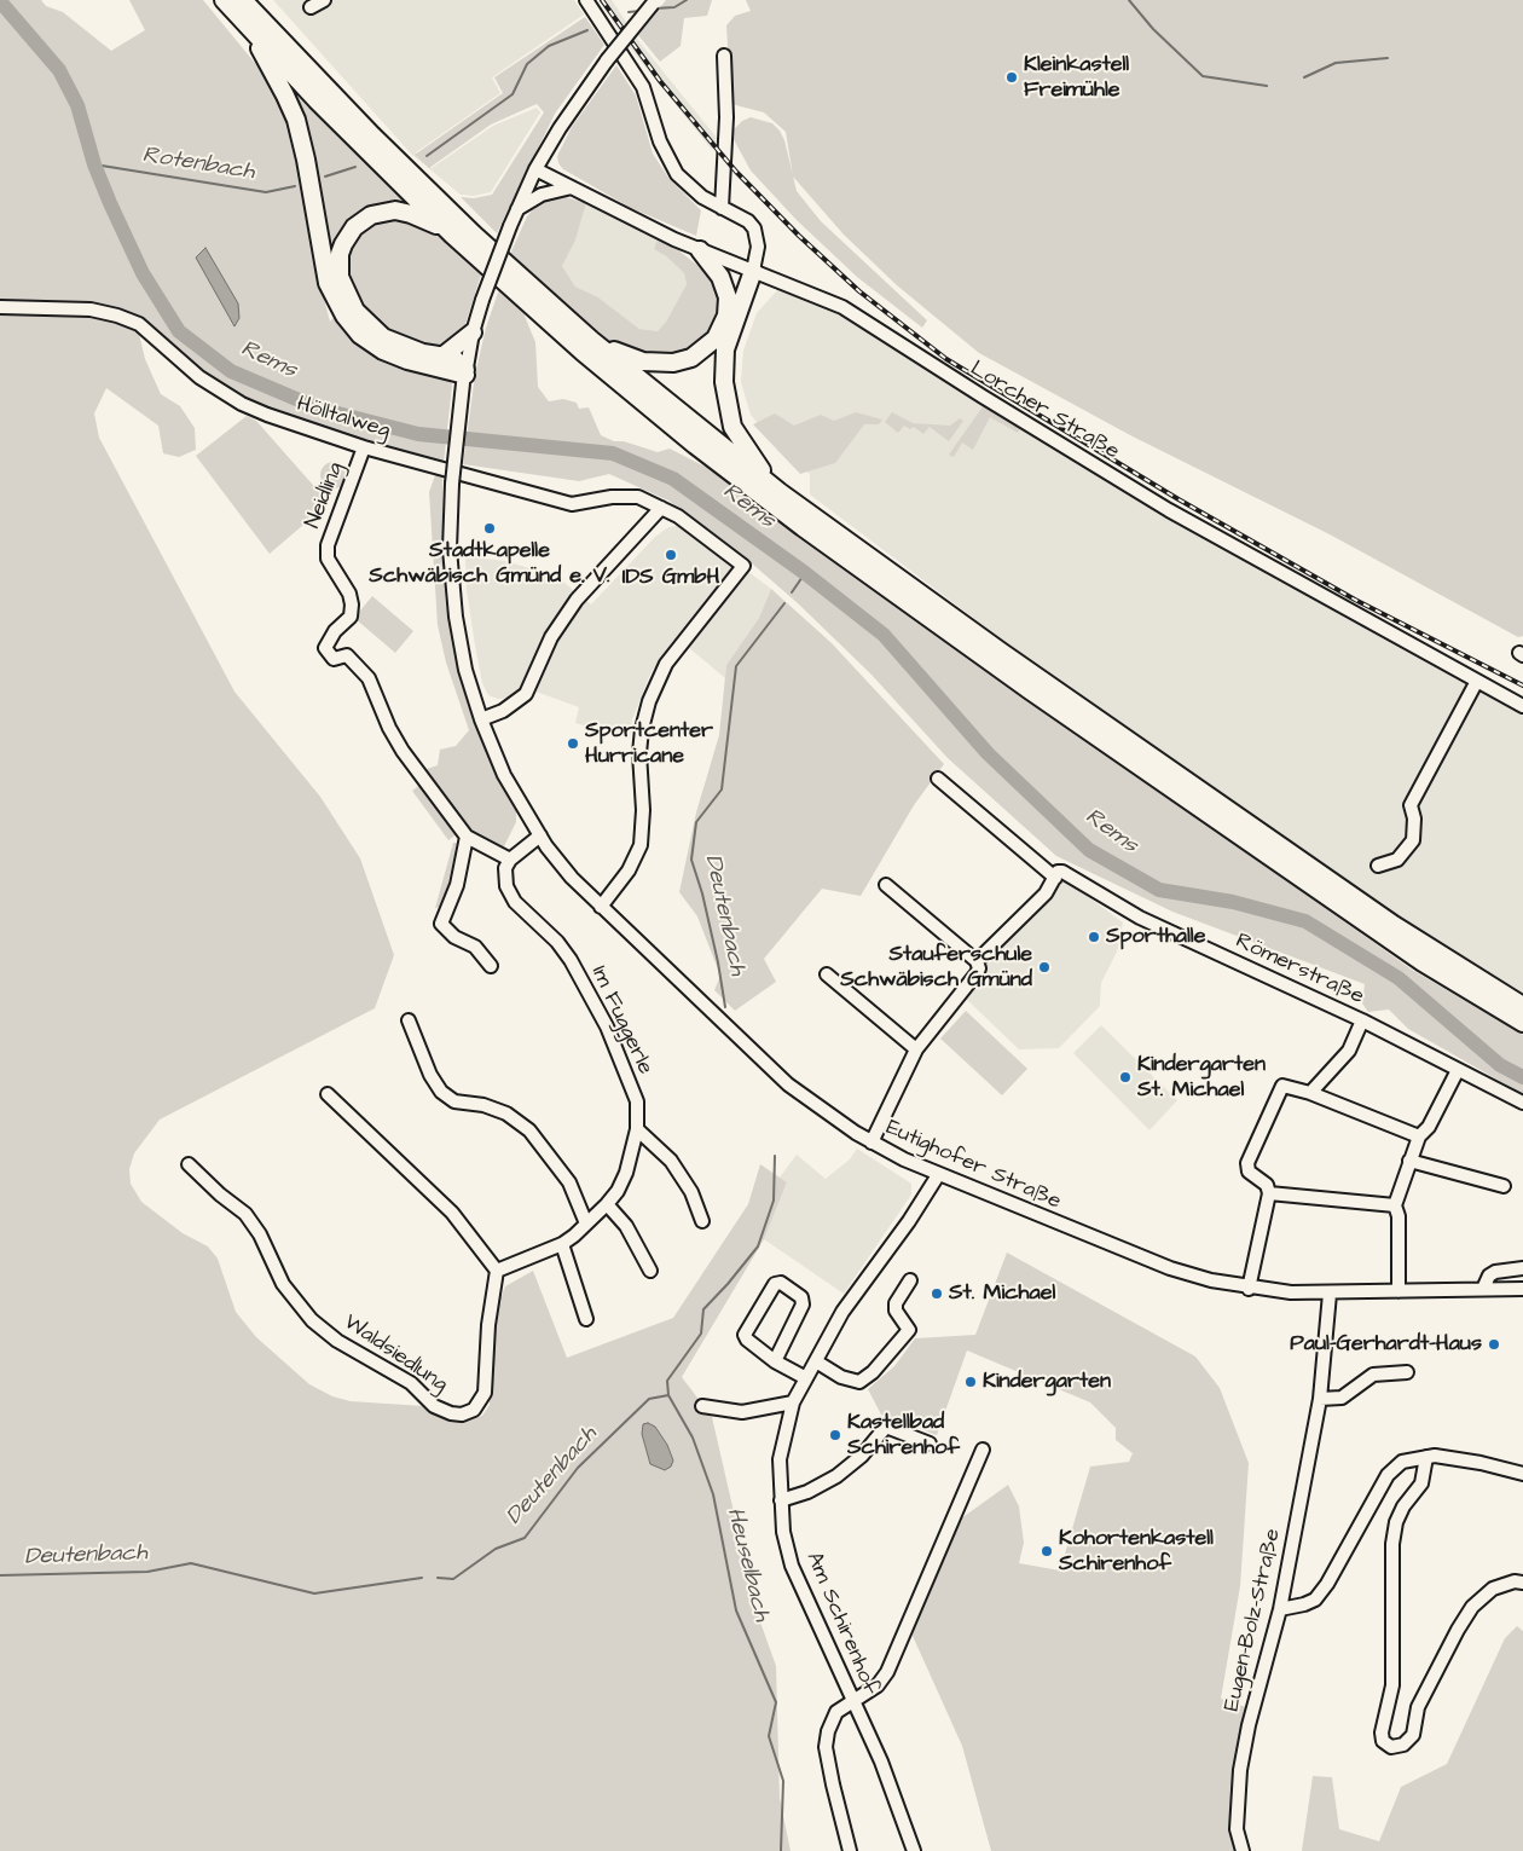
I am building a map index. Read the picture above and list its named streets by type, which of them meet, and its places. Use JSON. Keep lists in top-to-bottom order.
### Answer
{
  "streets": {
    "street": [
      "Lorcher Straße",
      "Hölltalweg",
      "Neidling",
      "Römerstraße",
      "Im Fuggerle",
      "Eutighofer Straße",
      "Waldsiedlung",
      "Eugen-Bolz-Straße",
      "Am Schirenhof"
    ]
  },
  "crossings": [
    ["Lorcher Straße", "Eutighofer Straße"],
    ["Hölltalweg", "Neidling"],
    ["Hölltalweg", "Eutighofer Straße"],
    ["Im Fuggerle", "Waldsiedlung"],
    ["Eutighofer Straße", "Eugen-Bolz-Straße"],
    ["Eutighofer Straße", "Am Schirenhof"]
  ],
  "water": [
    "Rotenbach",
    "Rems",
    "Deutenbach",
    "Heuselbach"
  ],
  "places": [
    "Kleinkastell Freimühle",
    "Stadtkapelle Schwäbisch Gmünd e. V.",
    "IDS GmbH",
    "Sportcenter Hurricane",
    "Sporthalle",
    "Stauferschule Schwäbisch Gmünd",
    "Kindergarten St. Michael",
    "St. Michael",
    "Paul-Gerhardt-Haus",
    "Kindergarten",
    "Kastellbad Schirenhof",
    "Kohortenkastell Schirenhof"
  ]
}
